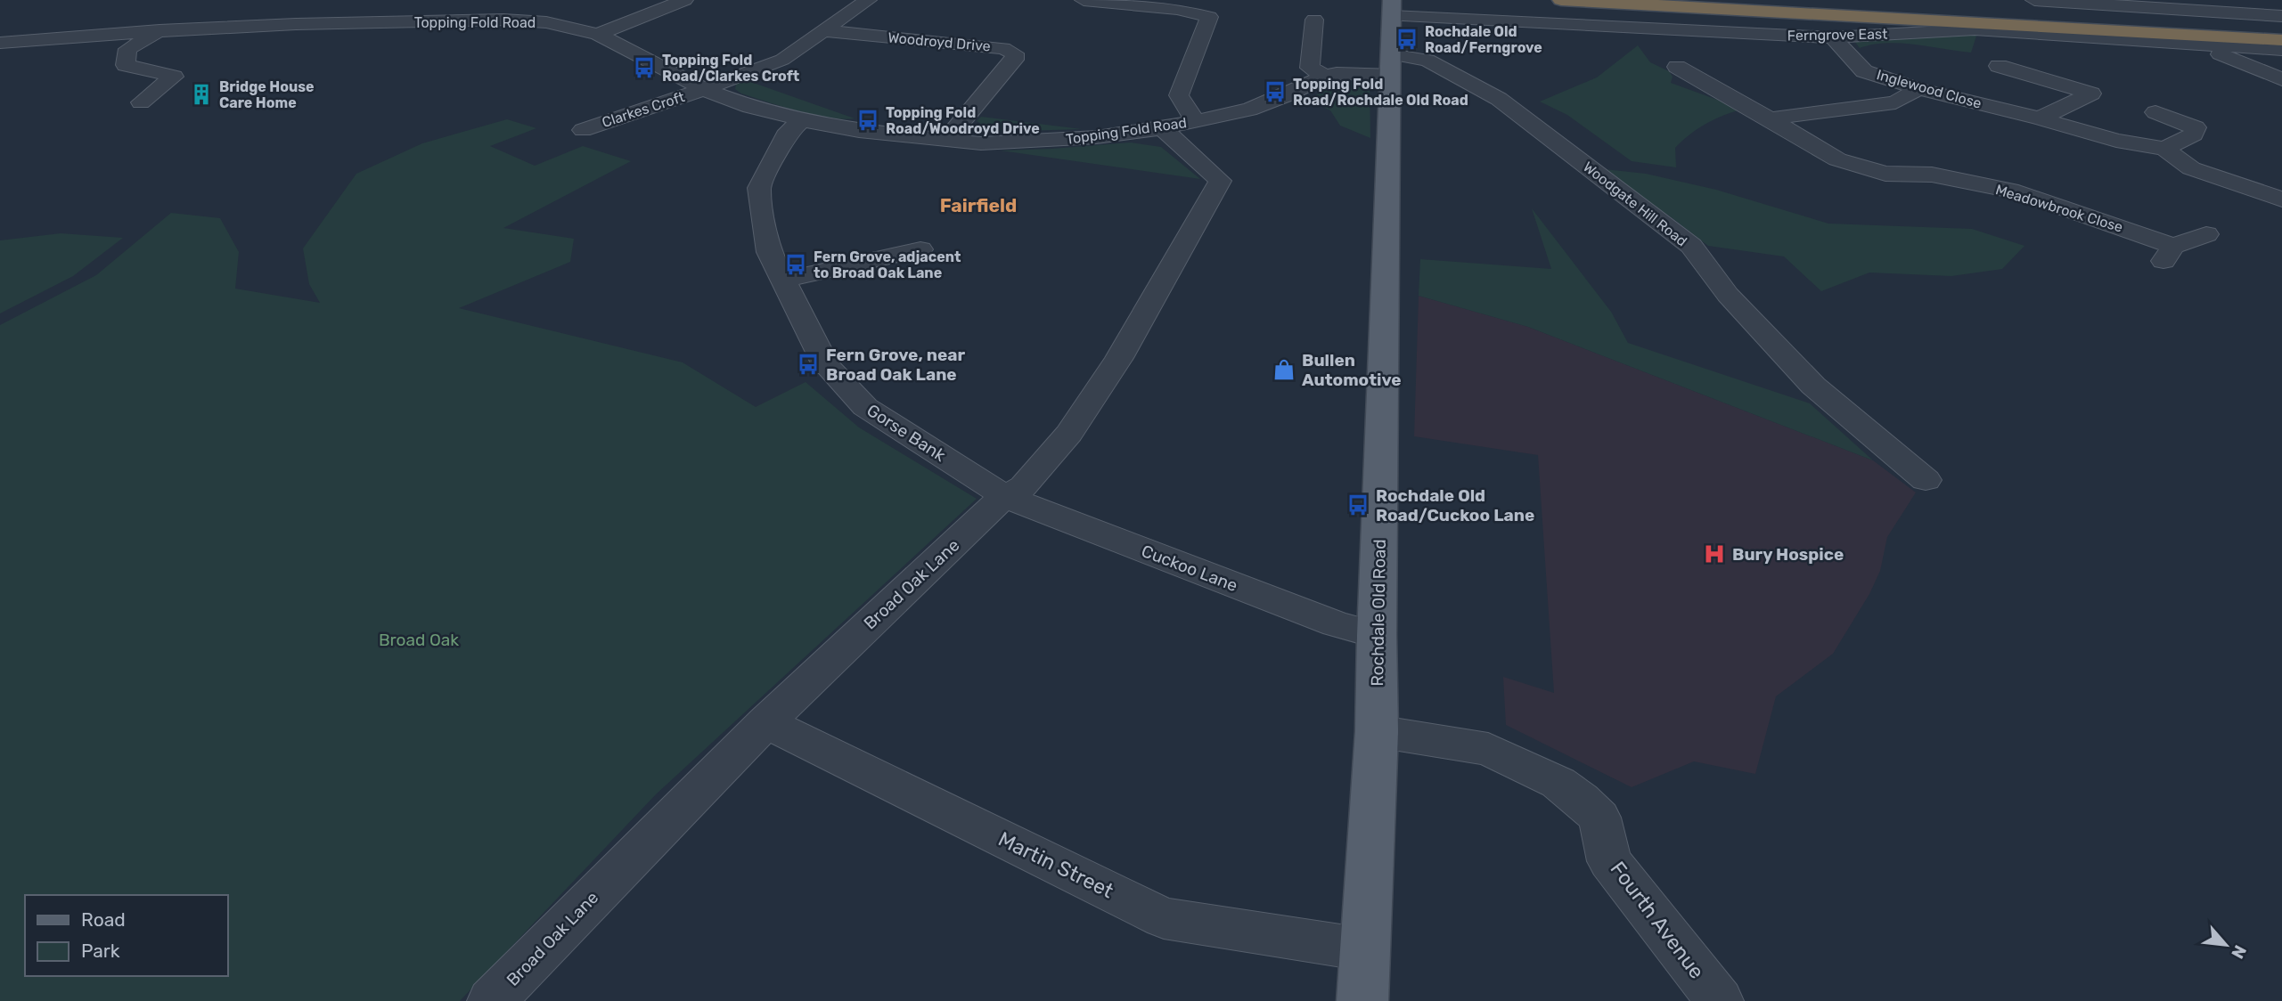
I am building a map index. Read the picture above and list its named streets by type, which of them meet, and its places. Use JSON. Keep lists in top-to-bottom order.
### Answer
{
  "streets": {
    "main road": ["Rochdale Old Road"],
    "street": [
      "Topping Fold Road",
      "Ferngrove East",
      "Woodroyd Drive",
      "Inglewood Close",
      "Clarkes Croft",
      "Woodgate Hill Road",
      "Meadowbrook Close",
      "Gorse Bank",
      "Cuckoo Lane",
      "Broad Oak Lane",
      "Martin Street",
      "Fourth Avenue"
    ]
  },
  "crossings": [
    ["Topping Fold Road", "Woodroyd Drive"],
    ["Topping Fold Road", "Clarkes Croft"],
    ["Topping Fold Road", "Woodgate Hill Road"],
    ["Topping Fold Road", "Gorse Bank"],
    ["Topping Fold Road", "Broad Oak Lane"],
    ["Topping Fold Road", "Rochdale Old Road"],
    ["Ferngrove East", "Inglewood Close"],
    ["Ferngrove East", "Rochdale Old Road"],
    ["Woodroyd Drive", "Clarkes Croft"],
    ["Woodgate Hill Road", "Rochdale Old Road"],
    ["Gorse Bank", "Cuckoo Lane"],
    ["Gorse Bank", "Broad Oak Lane"],
    ["Cuckoo Lane", "Broad Oak Lane"],
    ["Cuckoo Lane", "Rochdale Old Road"],
    ["Broad Oak Lane", "Martin Street"],
    ["Rochdale Old Road", "Martin Street"],
    ["Rochdale Old Road", "Fourth Avenue"]
  ],
  "districts": ["Fairfield"],
  "parks": ["Broad Oak"],
  "places": {
    "bus stop": [
      "Rochdale Old Road/Ferngrove",
      "Topping Fold Road/Clarkes Croft",
      "Topping Fold Road/Rochdale Old Road",
      "Topping Fold Road/Woodroyd Drive",
      "Fern Grove, adjacent to Broad Oak Lane",
      "Fern Grove, near Broad Oak Lane",
      "Rochdale Old Road/Cuckoo Lane"
    ],
    "building": ["Bridge House Care Home"],
    "shop": ["Bullen Automotive"],
    "hospital": ["Bury Hospice"]
  },
  "legend": ["Road", "Park"],
  "north": "bottom right"
}
